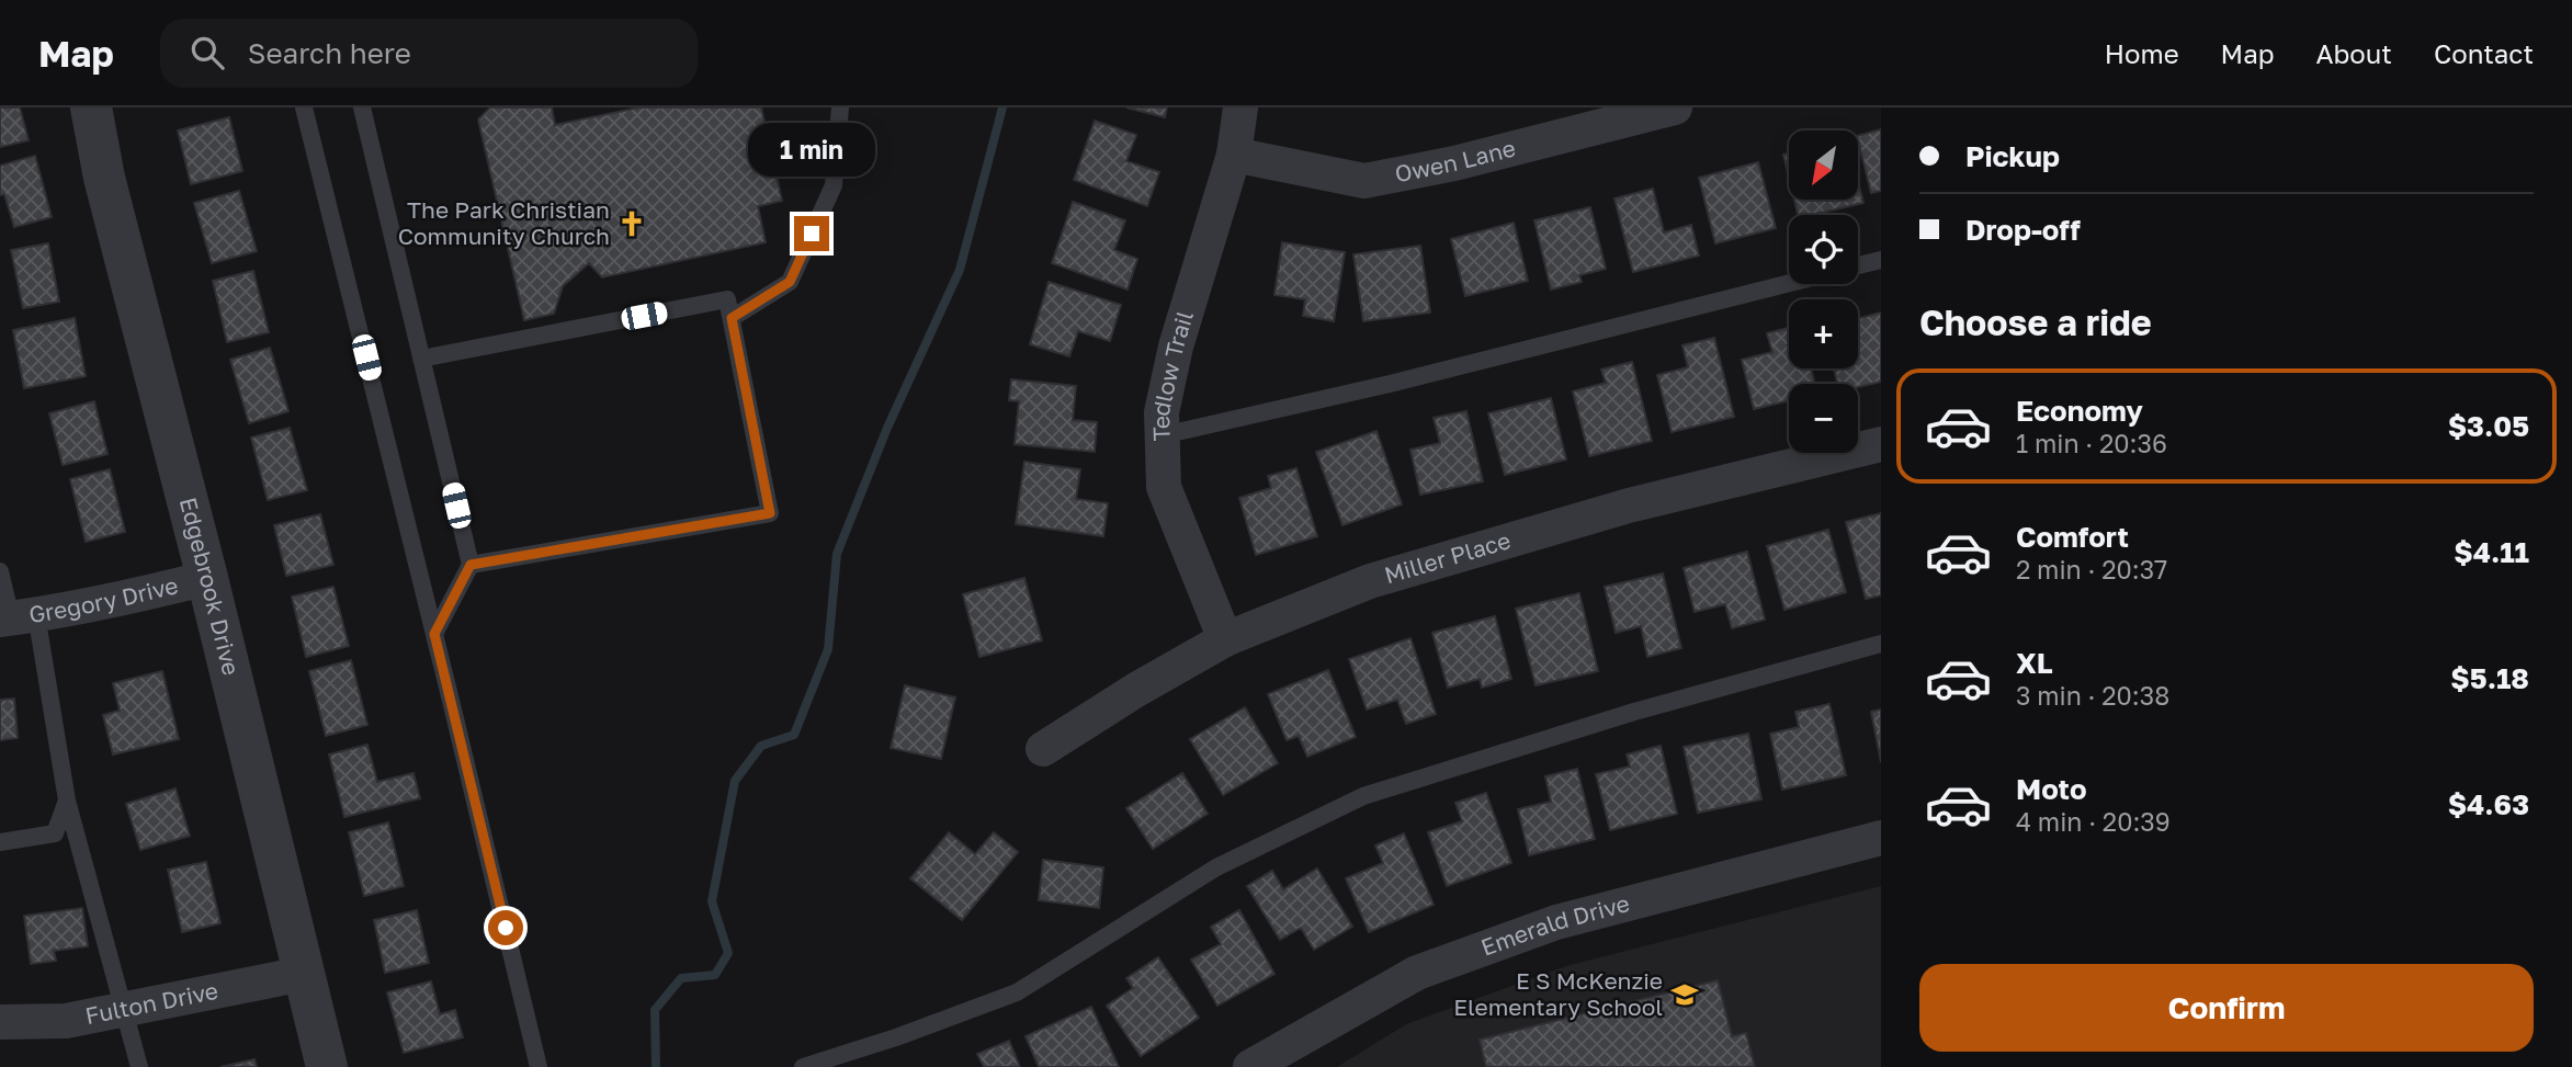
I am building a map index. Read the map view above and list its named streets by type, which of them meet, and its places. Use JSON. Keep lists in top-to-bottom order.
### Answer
{
  "streets": {
    "street": [
      "Owen Lane",
      "Tedlow Trail",
      "Miller Place",
      "Edgebrook Drive",
      "Gregory Drive",
      "Emerald Drive",
      "Fulton Drive"
    ]
  },
  "crossings": [
    ["Owen Lane", "Tedlow Trail"],
    ["Tedlow Trail", "Miller Place"],
    ["Edgebrook Drive", "Gregory Drive"],
    ["Edgebrook Drive", "Fulton Drive"]
  ],
  "places": {
    "church": ["The Park Christian Community Church"],
    "school or university": ["E S McKenzie Elementary School"]
  },
  "north": "bottom left",
  "page": {
    "header": "Map",
    "search": "Search here",
    "nav": [
      "Home",
      "Map",
      "About",
      "Contact"
    ],
    "banner": ["Pickup", "Drop-off"],
    "bubble": "1 min",
    "map_buttons": ["+", "−"],
    "heading": "Choose a ride",
    "list": [
      {
        "name": "Economy",
        "note": "1 min · 20:36",
        "value": "$3.05"
      },
      {
        "name": "Comfort",
        "note": "2 min · 20:37",
        "value": "$4.11"
      },
      {
        "name": "XL",
        "note": "3 min · 20:38",
        "value": "$5.18"
      },
      {
        "name": "Moto",
        "note": "4 min · 20:39",
        "value": "$4.63"
      }
    ],
    "buttons": "Confirm"
  }
}
